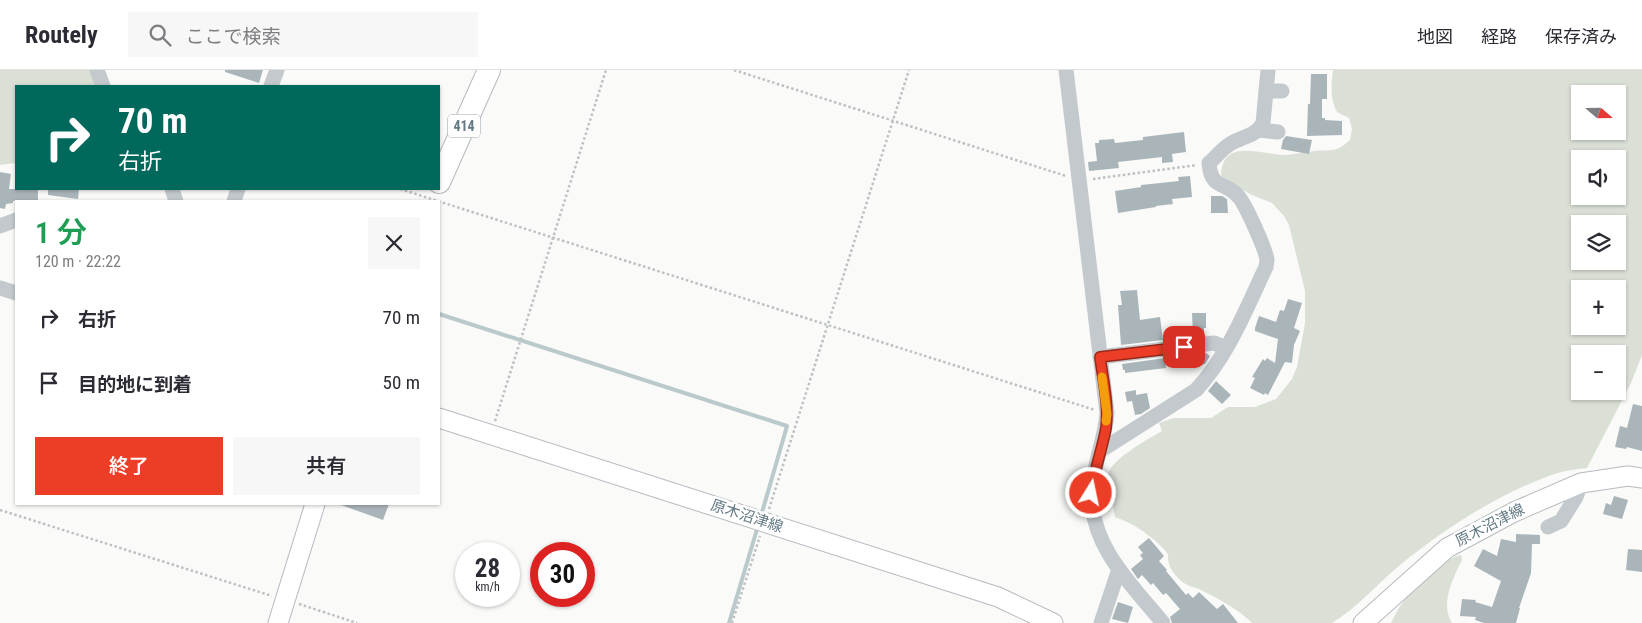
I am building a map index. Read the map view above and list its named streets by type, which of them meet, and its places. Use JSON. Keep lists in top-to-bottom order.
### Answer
{
  "streets": {
    "highway": ["414"],
    "main road": ["原木沼津線"]
  },
  "north": "right",
  "page": {
    "header": "Routely",
    "search": "ここで検索",
    "nav": ["地図", "経路", "保存済み"],
    "map_buttons": ["+", "−"],
    "turn": ["70 m", "右折"],
    "heading": ["1 分", "120 m · 22:22"],
    "list": [
      {
        "name": "右折",
        "value": "70 m"
      },
      {
        "name": "目的地に到着",
        "value": "50 m"
      }
    ],
    "buttons": ["終了", "共有"],
    "speed": "28 km/h",
    "limit": "30"
  }
}
